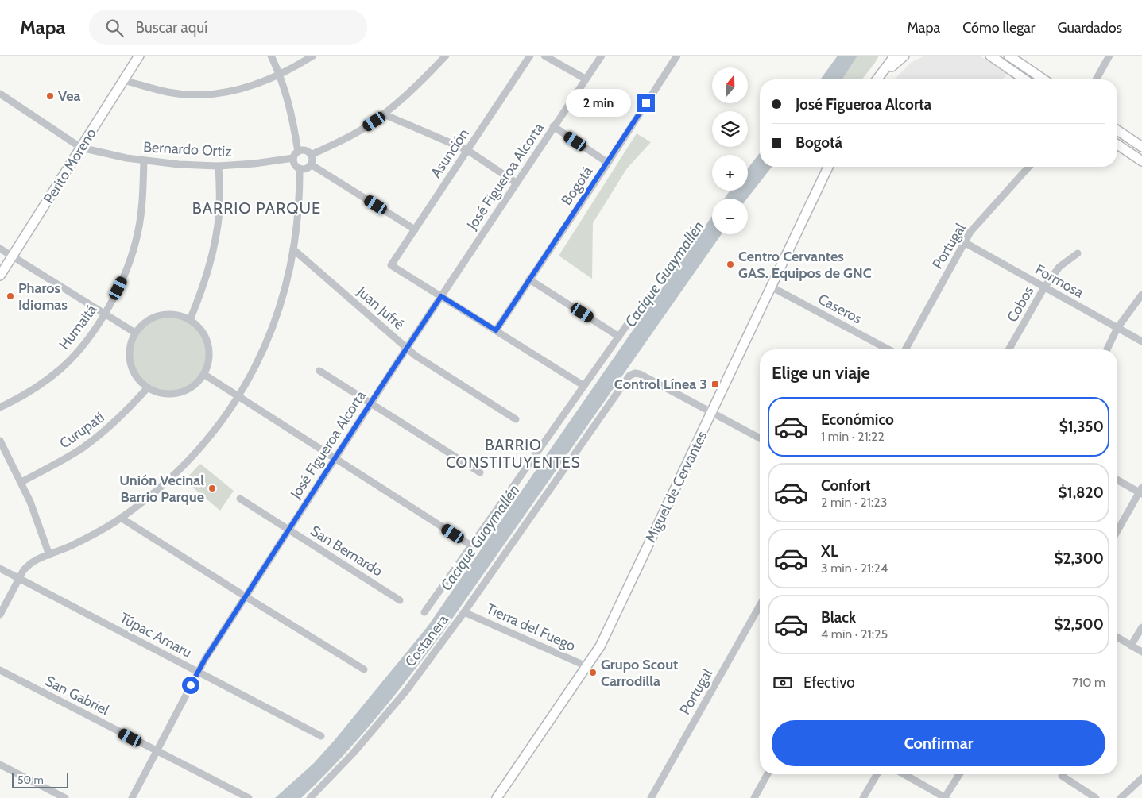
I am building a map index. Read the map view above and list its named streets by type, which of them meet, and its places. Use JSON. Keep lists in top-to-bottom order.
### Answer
{
  "streets": {
    "main road": ["Perito Moreno", "Miguel de Cervantes"],
    "street": [
      "Bernardo Ortiz",
      "Asunción",
      "José Figueroa Alcorta",
      "Bogotá",
      "Portugal",
      "Formosa",
      "Cobos",
      "Juan Jufré",
      "Caseros",
      "Humaitá",
      "Curupatí",
      "San Bernardo",
      "Tierra del Fuego",
      "Túpac Amaru",
      "Costanera",
      "San Gabriel"
    ]
  },
  "crossings": [
    ["Bernardo Ortiz", "Perito Moreno"],
    ["Bernardo Ortiz", "Humaitá"],
    ["Asunción", "José Figueroa Alcorta"],
    ["José Figueroa Alcorta", "Juan Jufré"],
    ["José Figueroa Alcorta", "San Bernardo"],
    ["José Figueroa Alcorta", "Túpac Amaru"],
    ["José Figueroa Alcorta", "San Gabriel"],
    ["Portugal", "Formosa"],
    ["Formosa", "Cobos"],
    ["Caseros", "Miguel de Cervantes"],
    ["Miguel de Cervantes", "Tierra del Fuego"],
    ["Miguel de Cervantes", "Costanera"],
    ["Tierra del Fuego", "Costanera"]
  ],
  "districts": ["BARRIO PARQUE", "BARRIO CONSTITUYENTES"],
  "water": ["Cacique Guaymallén"],
  "places": {
    "other": [
      "Vea",
      "Centro Cervantes GAS. Equipos de GNC",
      "Pharos Idiomas",
      "Unión Vecinal Barrio Parque",
      "Grupo Scout Carrodilla"
    ],
    "transit": ["Control Línea 3"]
  },
  "scale_bar": "50 m",
  "north": "top",
  "page": {
    "header": "Mapa",
    "search": "Buscar aquí",
    "nav": ["Mapa", "Cómo llegar", "Guardados"],
    "map_buttons": ["+", "−"],
    "banner": ["José Figueroa Alcorta", "Bogotá"],
    "bubble": "2 min",
    "heading": "Elige un viaje",
    "list": [
      {
        "name": "Económico",
        "note": "1 min · 21:22",
        "value": "$1,350"
      },
      {
        "name": "Confort",
        "note": "2 min · 21:23",
        "value": "$1,820"
      },
      {
        "name": "XL",
        "note": "3 min · 21:24",
        "value": "$2,300"
      },
      {
        "name": "Black",
        "note": "4 min · 21:25",
        "value": "$2,500"
      }
    ],
    "pay": ["Efectivo", "710 m"],
    "buttons": "Confirmar",
    "scale": "50 m"
  }
}
